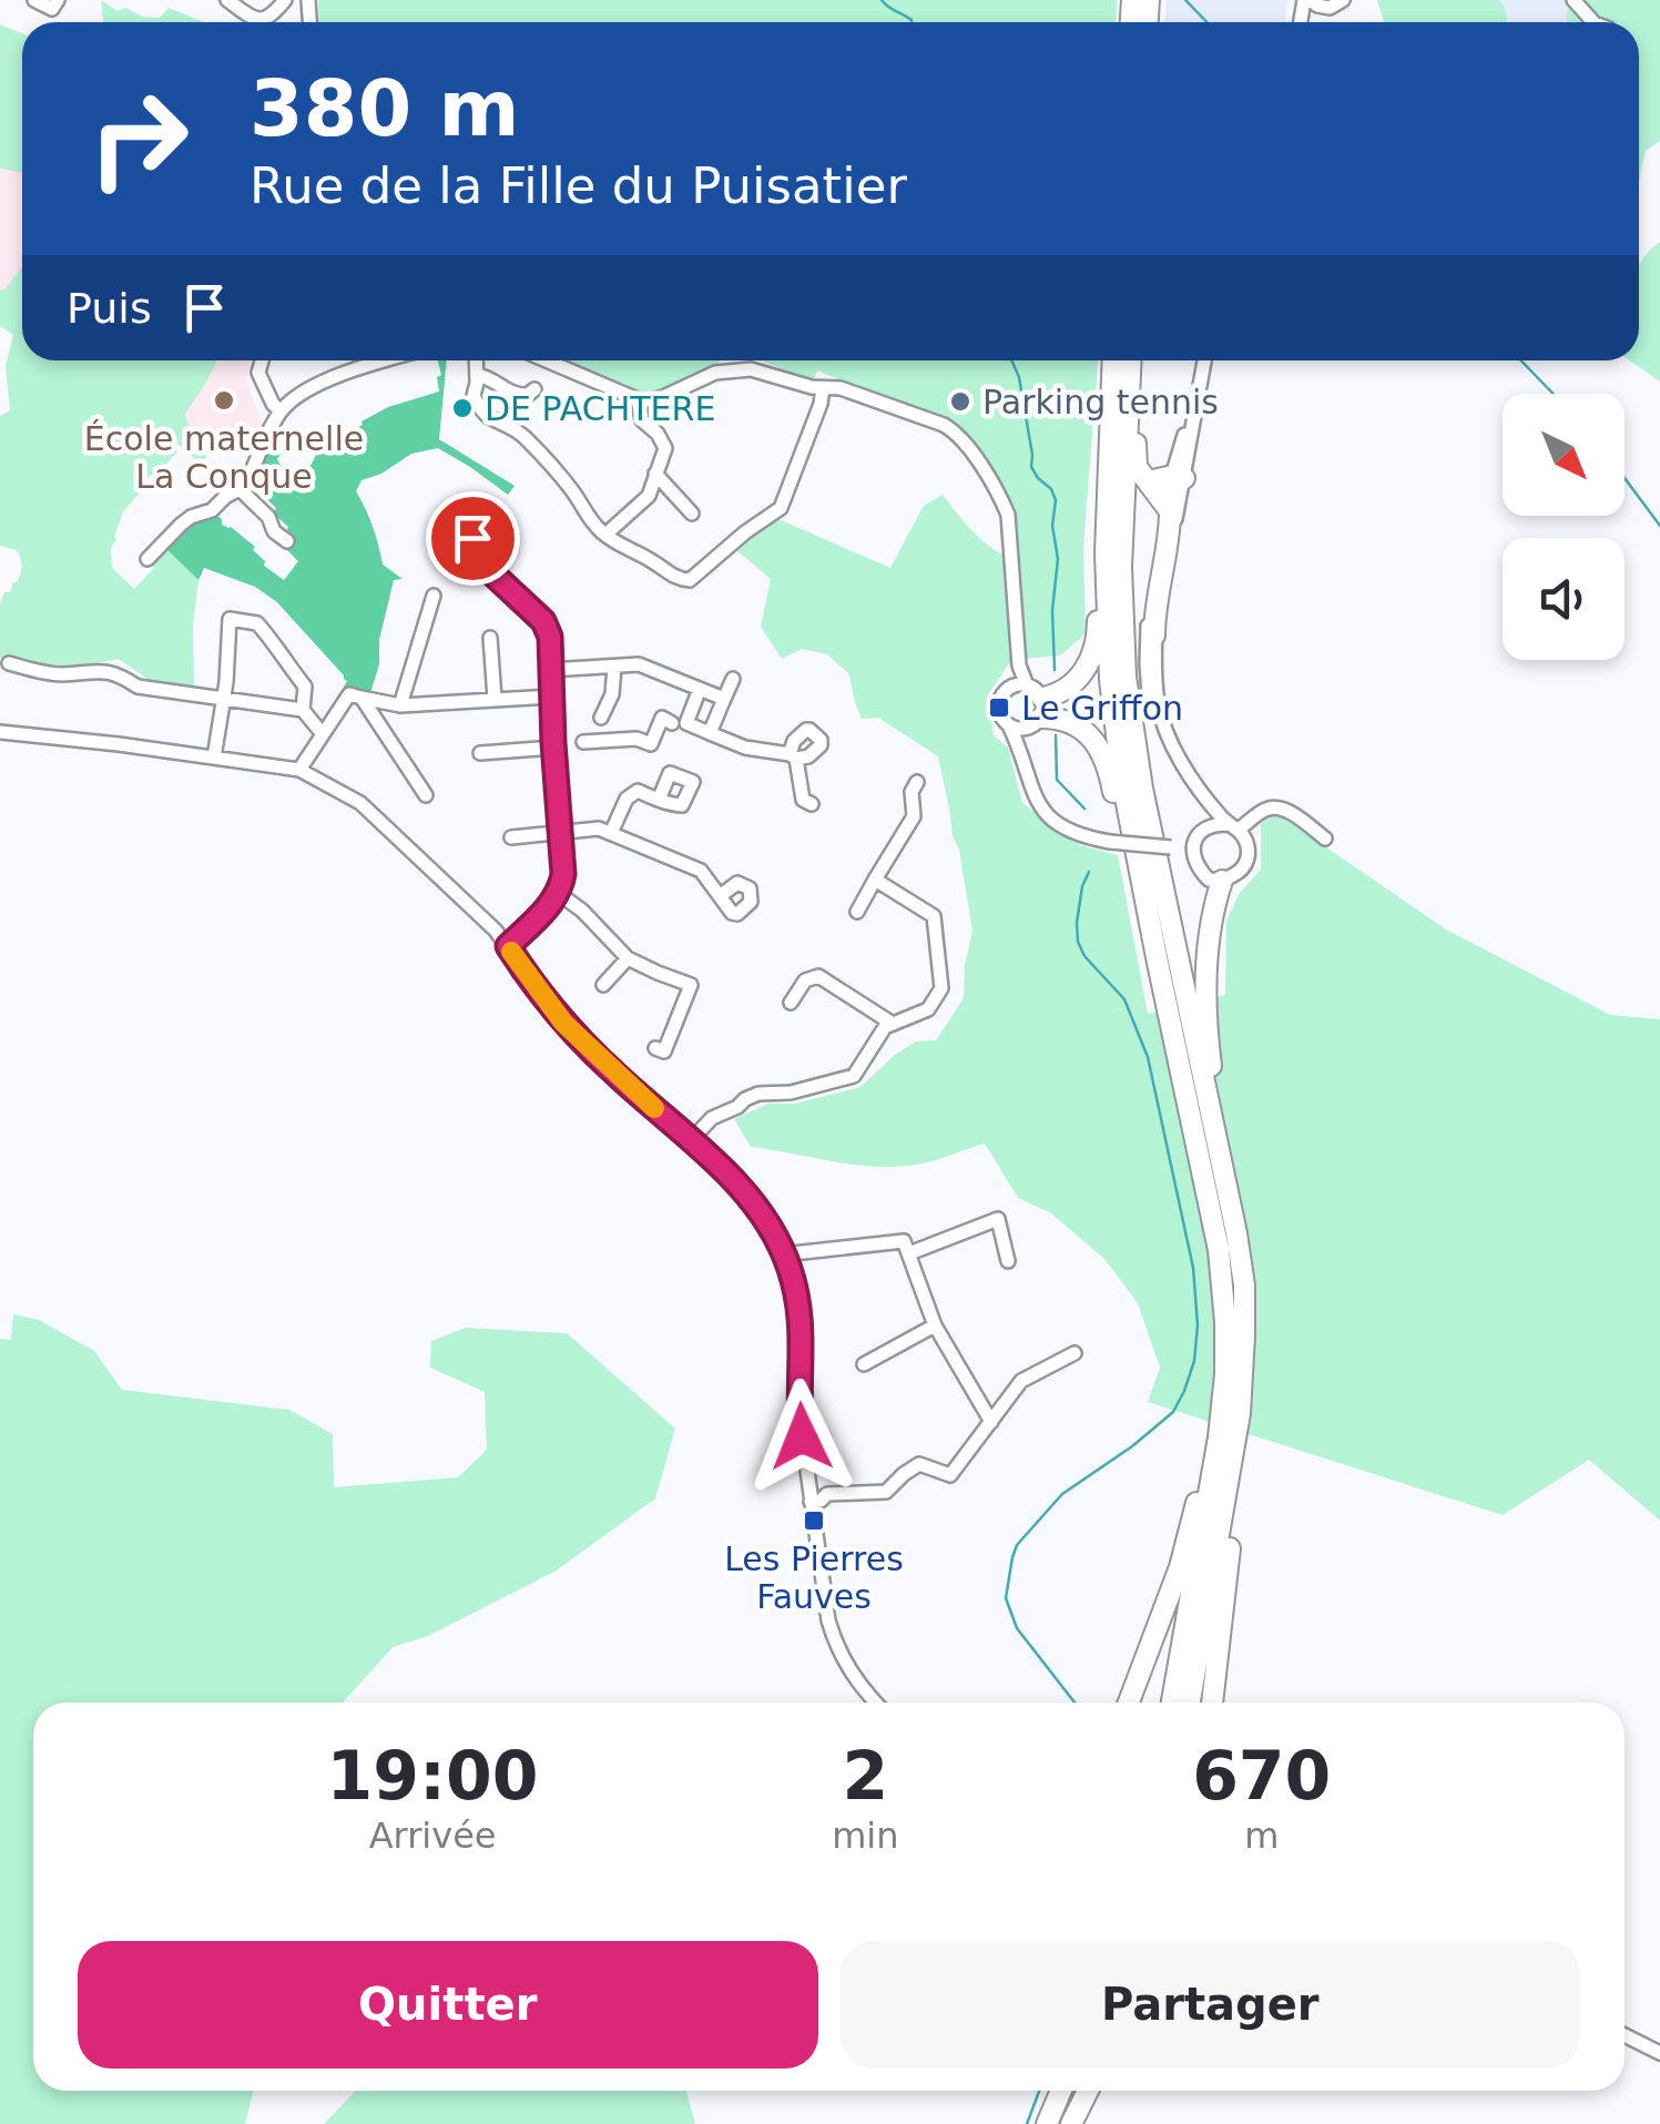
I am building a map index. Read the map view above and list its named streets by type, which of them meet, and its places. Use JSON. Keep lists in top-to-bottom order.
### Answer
{
  "places": {
    "other": ["École maternelle La Conque", "Parking tennis", "DE PACHTERE"],
    "transit": ["Le Griffon", "Les Pierres Fauves"]
  },
  "north": "bottom right",
  "page": {
    "turn": ["380 m", "Rue de la Fille du Puisatier"],
    "then": "Puis",
    "eta": [
      "19:00",
      "Arrivée",
      "2",
      "min",
      "670",
      "m"
    ],
    "buttons": ["Quitter", "Partager"]
  }
}
